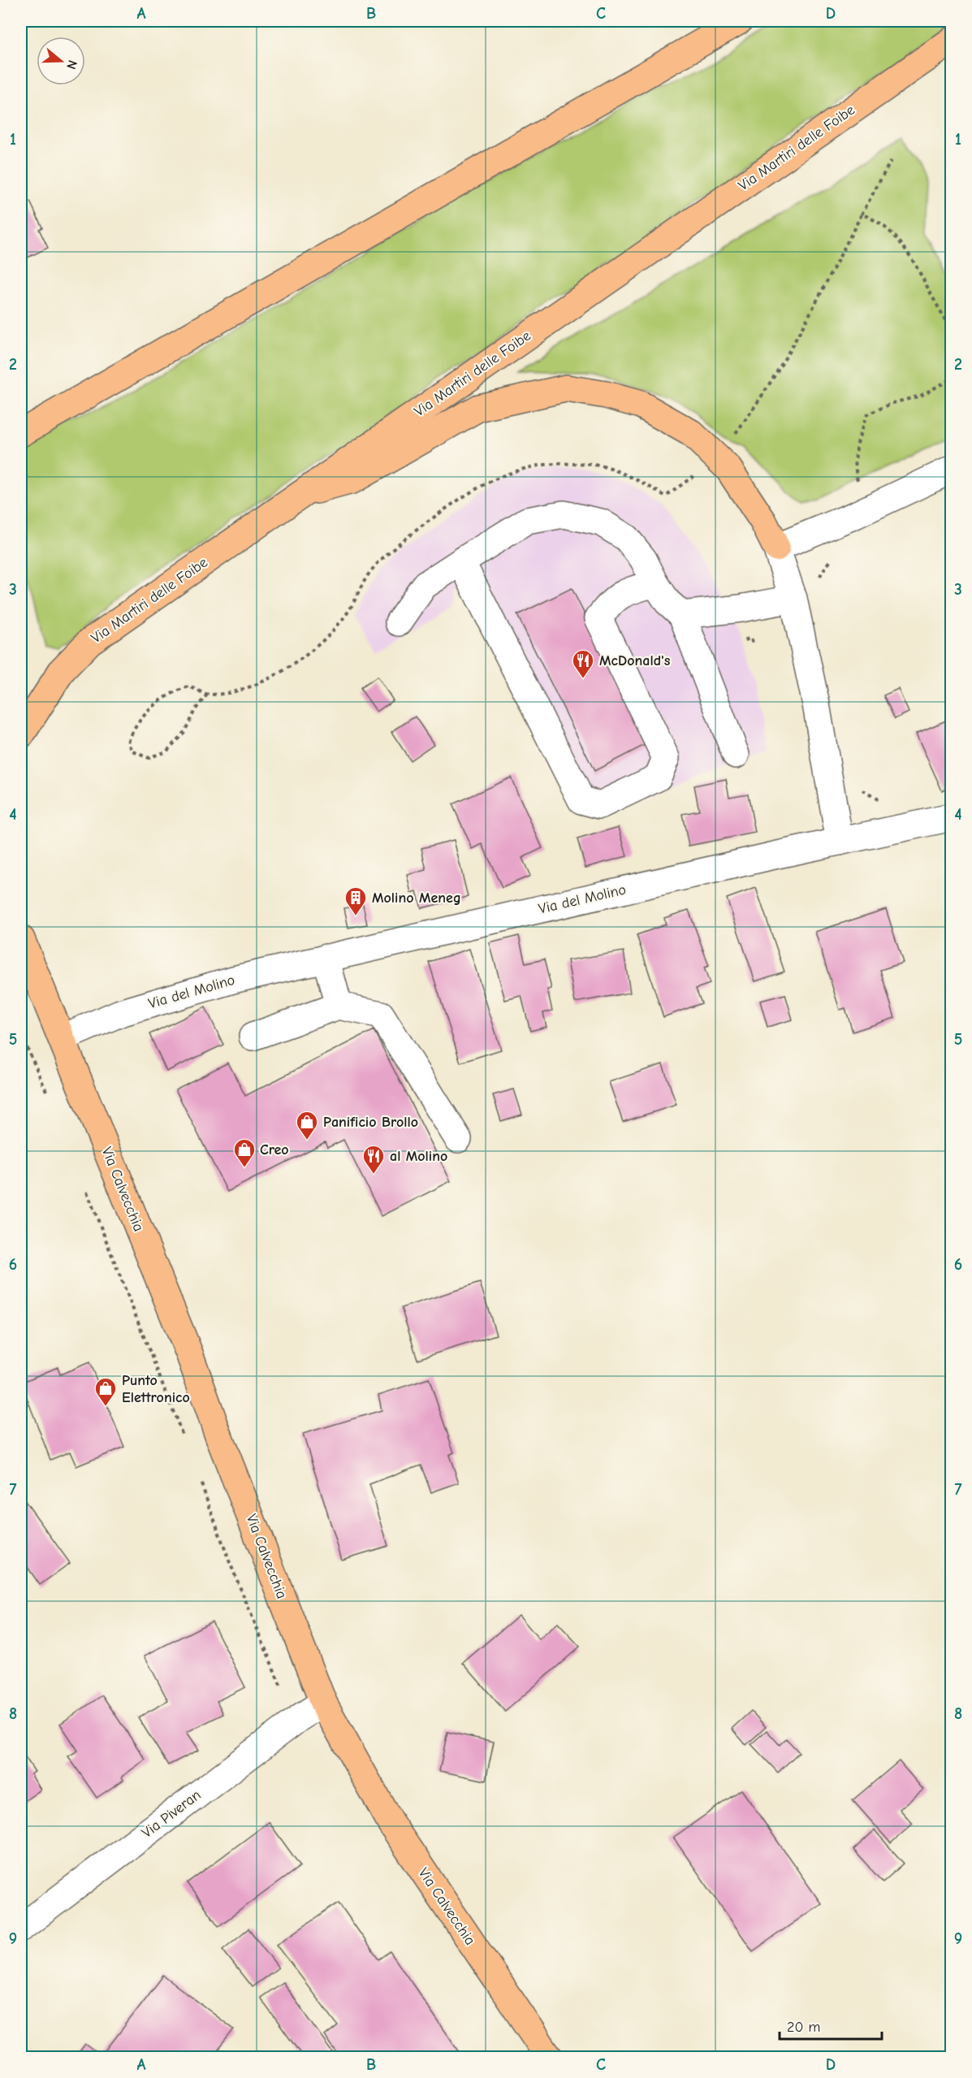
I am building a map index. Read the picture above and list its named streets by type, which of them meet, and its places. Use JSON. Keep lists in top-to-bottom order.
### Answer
{
  "streets": {
    "main road": ["Via Martiri delle Foibe", "Via Calvecchia"],
    "street": ["Via del Molino", "Via Piveran"]
  },
  "crossings": [
    ["Via del Molino", "Via Calvecchia"],
    ["Via Calvecchia", "Via Piveran"]
  ],
  "places": {
    "restaurant": ["McDonald's", "al Molino"],
    "building": ["Molino Meneg"],
    "shop": ["Panificio Brollo", "Creo", "Punto Elettronico"]
  },
  "scale_bar": "20 m",
  "north": "right",
  "grid": {
    "columns": [
      "A",
      "B",
      "C",
      "D"
    ],
    "rows": [
      "1",
      "2",
      "3",
      "4",
      "5",
      "6",
      "7",
      "8",
      "9"
    ]
  }
}
